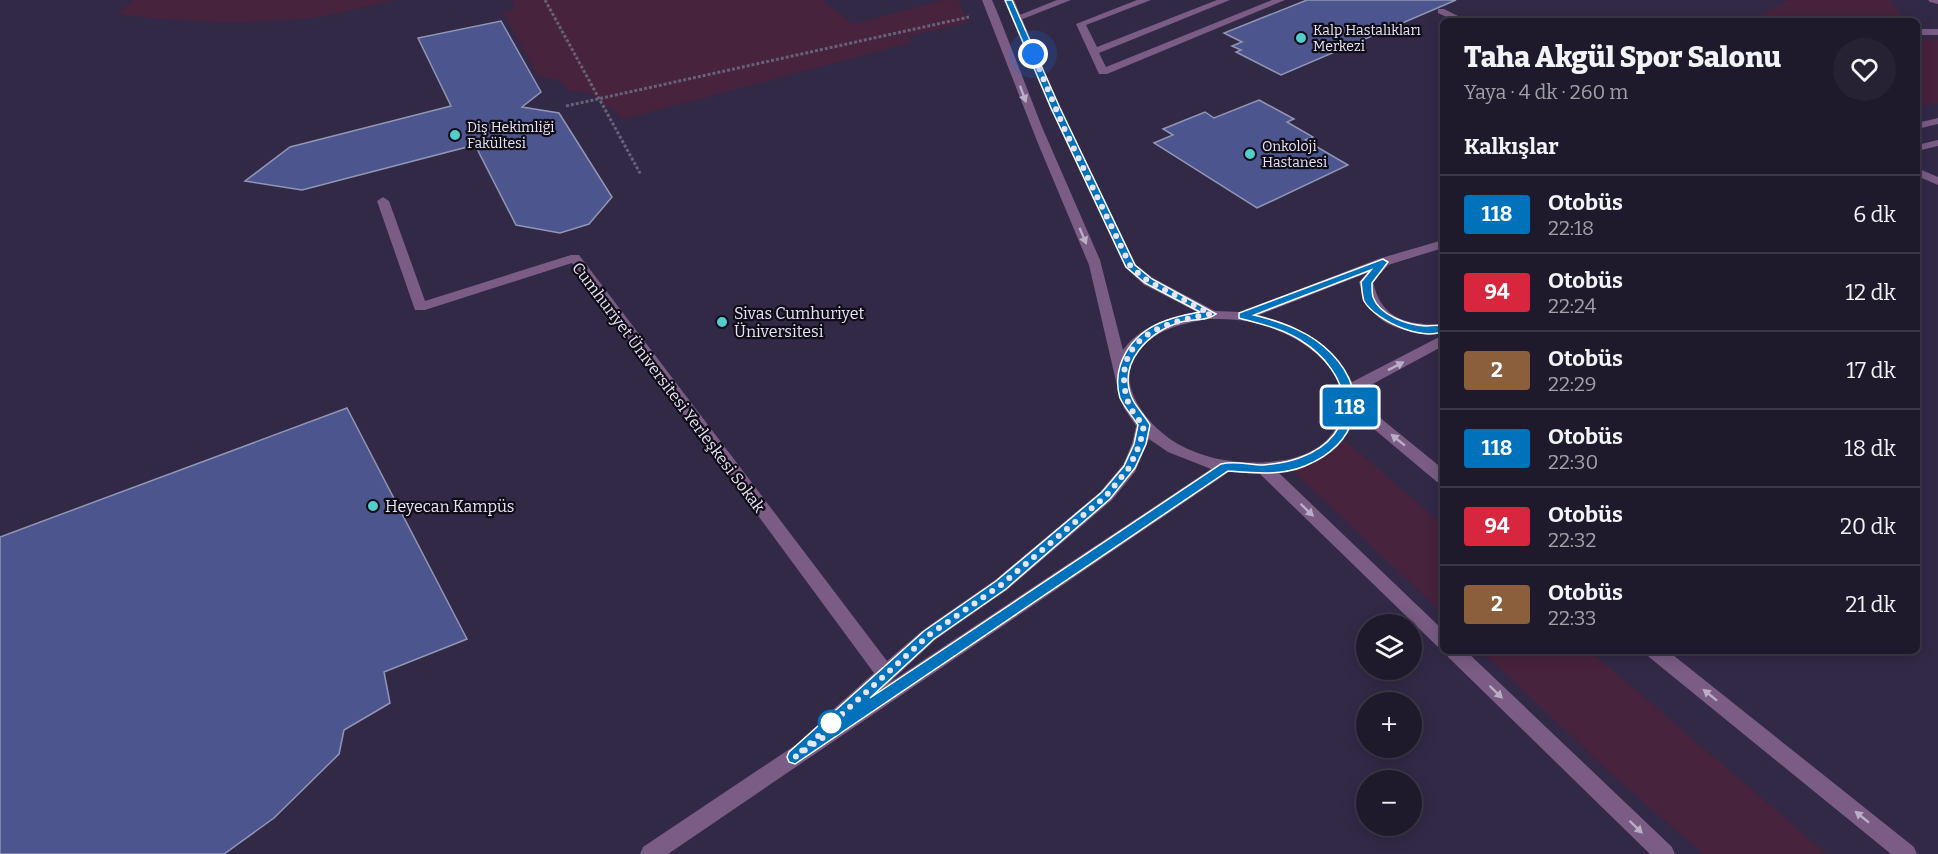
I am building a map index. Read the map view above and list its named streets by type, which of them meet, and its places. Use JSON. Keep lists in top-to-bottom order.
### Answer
{
  "streets": {
    "street": ["Cumhuriyet Üniversitesi Yerleşkesi Sokak"]
  },
  "places": [
    "Kalp Hastalıkları Merkezi",
    "Diş Hekimliği Fakültesi",
    "Onkoloji Hastanesi",
    "Sivas Cumhuriyet Üniversitesi",
    "Heyecan Kampüs"
  ],
  "lines": ["bus line 118"],
  "page": {
    "on_map": "118",
    "heading": [
      ["Taha Akgül Spor Salonu", "Yaya · 4 dk · 260 m"],
      "Kalkışlar"
    ],
    "list": [
      {
        "mark": "118",
        "name": "Otobüs",
        "note": "22:18",
        "value": "6 dk"
      },
      {
        "mark": "94",
        "name": "Otobüs",
        "note": "22:24",
        "value": "12 dk"
      },
      {
        "mark": "2",
        "name": "Otobüs",
        "note": "22:29",
        "value": "17 dk"
      },
      {
        "mark": "118",
        "name": "Otobüs",
        "note": "22:30",
        "value": "18 dk"
      },
      {
        "mark": "94",
        "name": "Otobüs",
        "note": "22:32",
        "value": "20 dk"
      },
      {
        "mark": "2",
        "name": "Otobüs",
        "note": "22:33",
        "value": "21 dk"
      }
    ],
    "map_buttons": ["+", "−"]
  }
}
